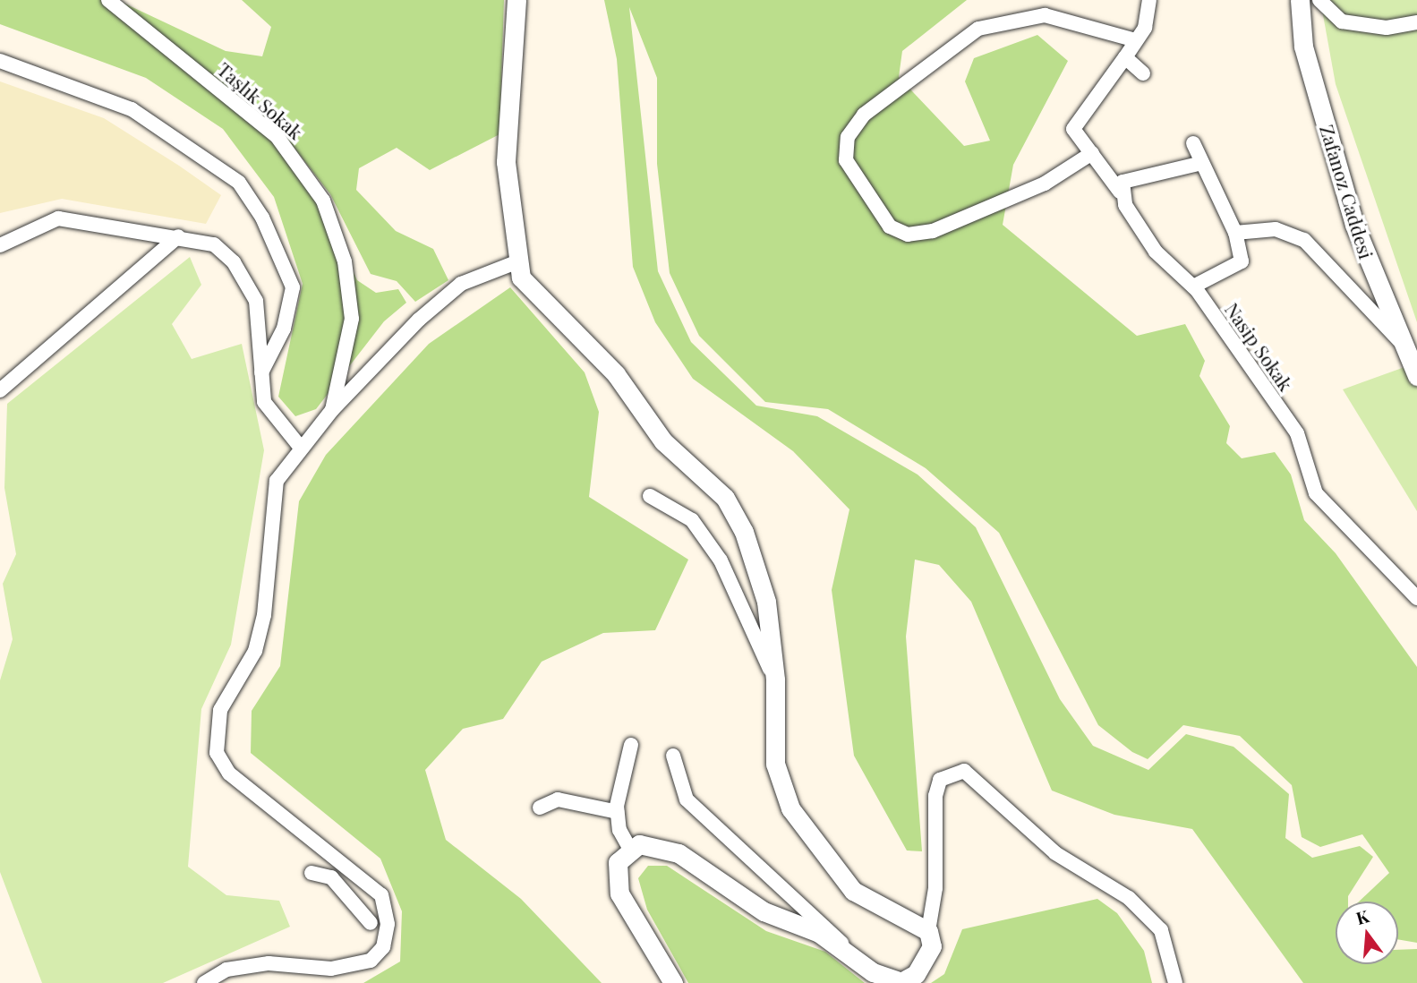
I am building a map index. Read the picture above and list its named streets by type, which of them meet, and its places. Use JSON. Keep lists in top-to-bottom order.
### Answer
{
  "streets": {
    "street": ["Taşlık Sokak", "Zafanoz Caddesi", "Nasip Sokak"]
  },
  "north": "top"
}
